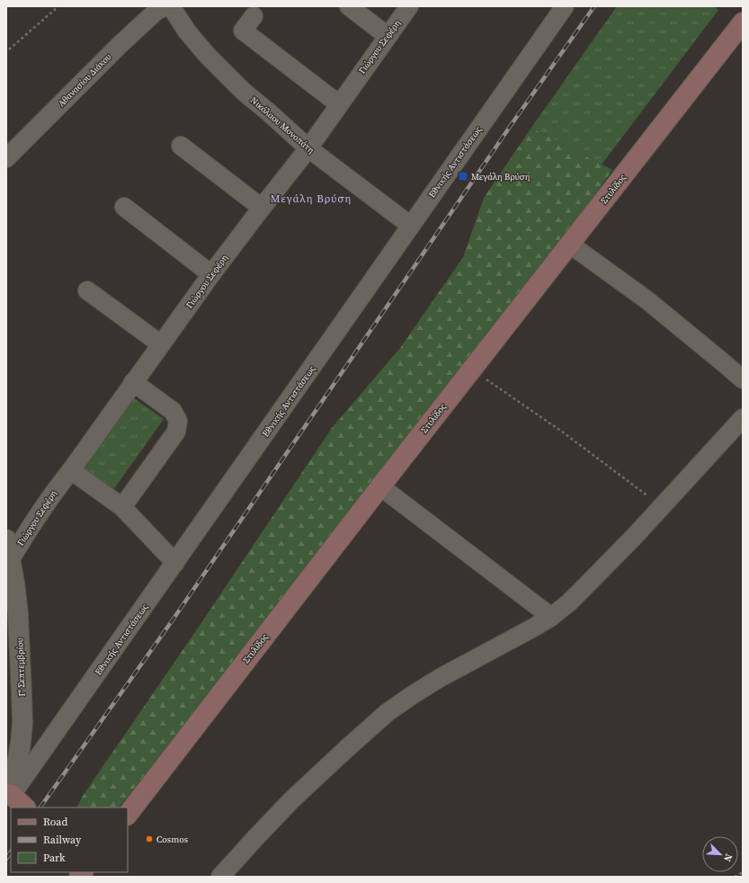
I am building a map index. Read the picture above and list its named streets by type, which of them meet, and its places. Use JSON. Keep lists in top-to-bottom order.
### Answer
{
  "streets": {
    "main road": ["Στυλίδος"],
    "street": [
      "Γιώργου Σεφέρη",
      "Αθανασίου Διάκου",
      "Νικόλαου Μονοπάτη",
      "Εθνικής Αντιστάσεως",
      "Γ' Σεπτεμβρίου"
    ]
  },
  "crossings": [
    ["Γιώργου Σεφέρη", "Νικόλαου Μονοπάτη"],
    ["Γιώργου Σεφέρη", "Γ' Σεπτεμβρίου"],
    ["Νικόλαου Μονοπάτη", "Εθνικής Αντιστάσεως"],
    ["Εθνικής Αντιστάσεως", "Γ' Σεπτεμβρίου"]
  ],
  "districts": ["Μεγάλη Βρύση"],
  "places": {
    "transit": ["Μεγάλη Βρύση"],
    "other": ["Cosmos"]
  },
  "legend": ["Road", "Railway", "Park"],
  "north": "bottom right"
}
